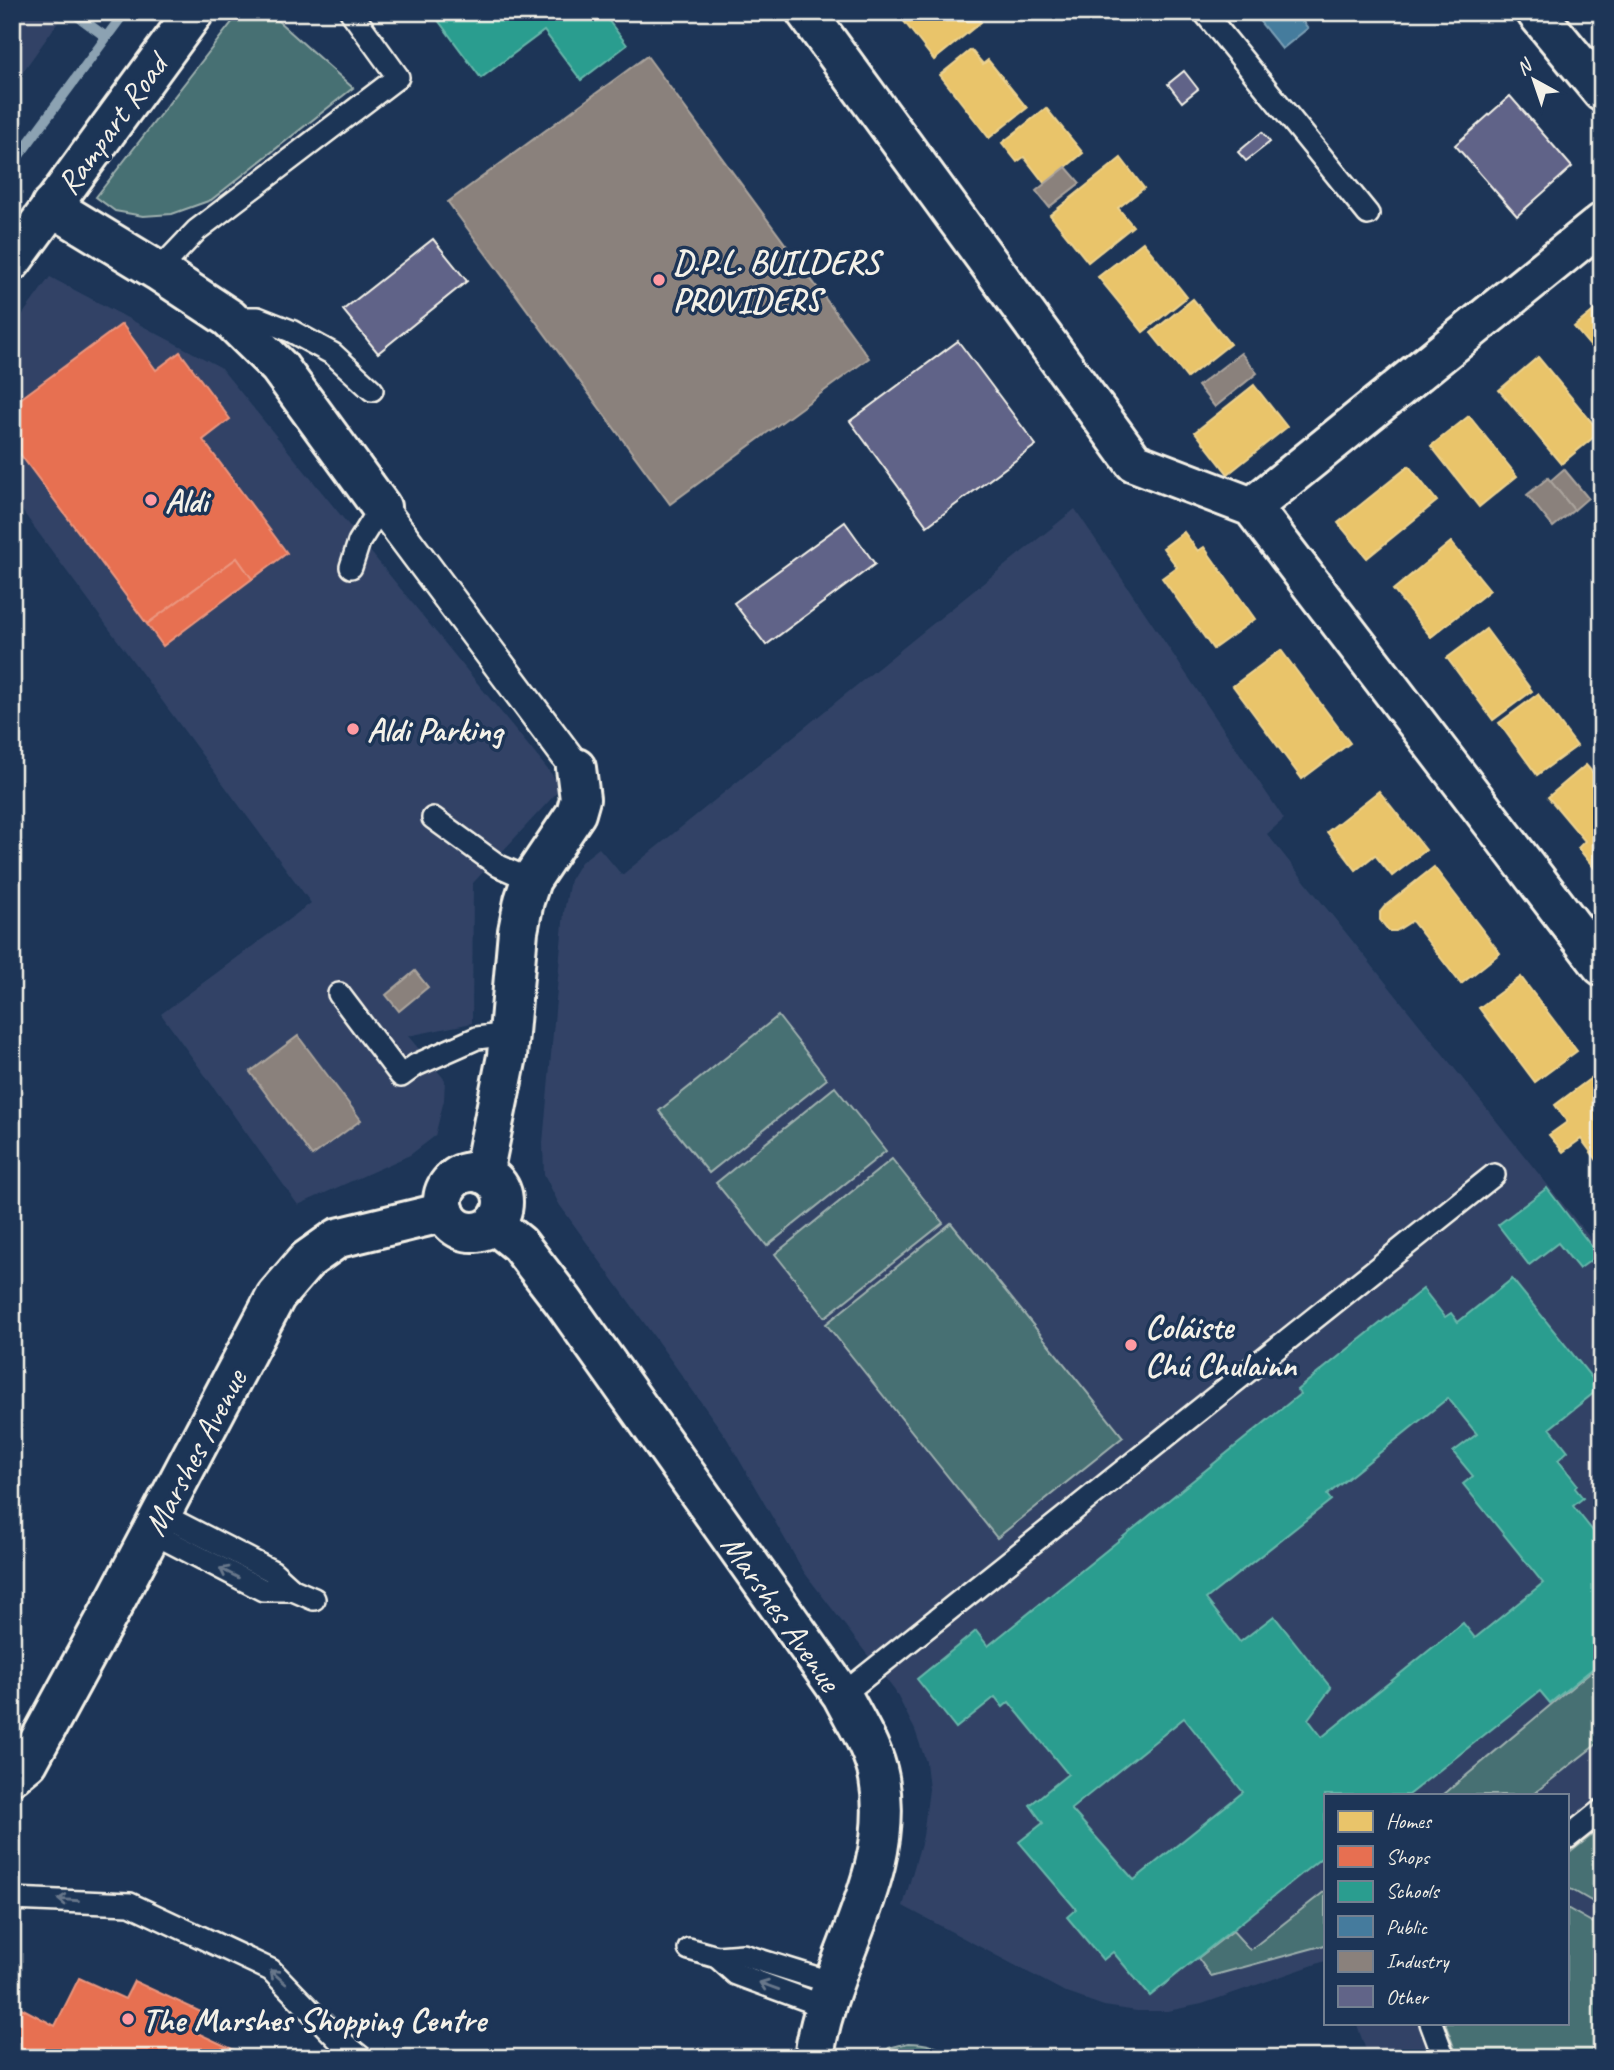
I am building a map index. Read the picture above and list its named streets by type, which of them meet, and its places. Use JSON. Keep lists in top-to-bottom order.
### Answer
{
  "streets": {
    "street": ["Rampart Road", "Marshes Avenue"]
  },
  "places": [
    "D.P.L. BUILDERS PROVIDERS",
    "Aldi",
    "Aldi Parking",
    "Coláiste Chú Chulainn",
    "The Marshes Shopping Centre"
  ],
  "legend": [
    "Homes",
    "Shops",
    "Schools",
    "Public",
    "Industry",
    "Other"
  ],
  "north": "top left"
}
